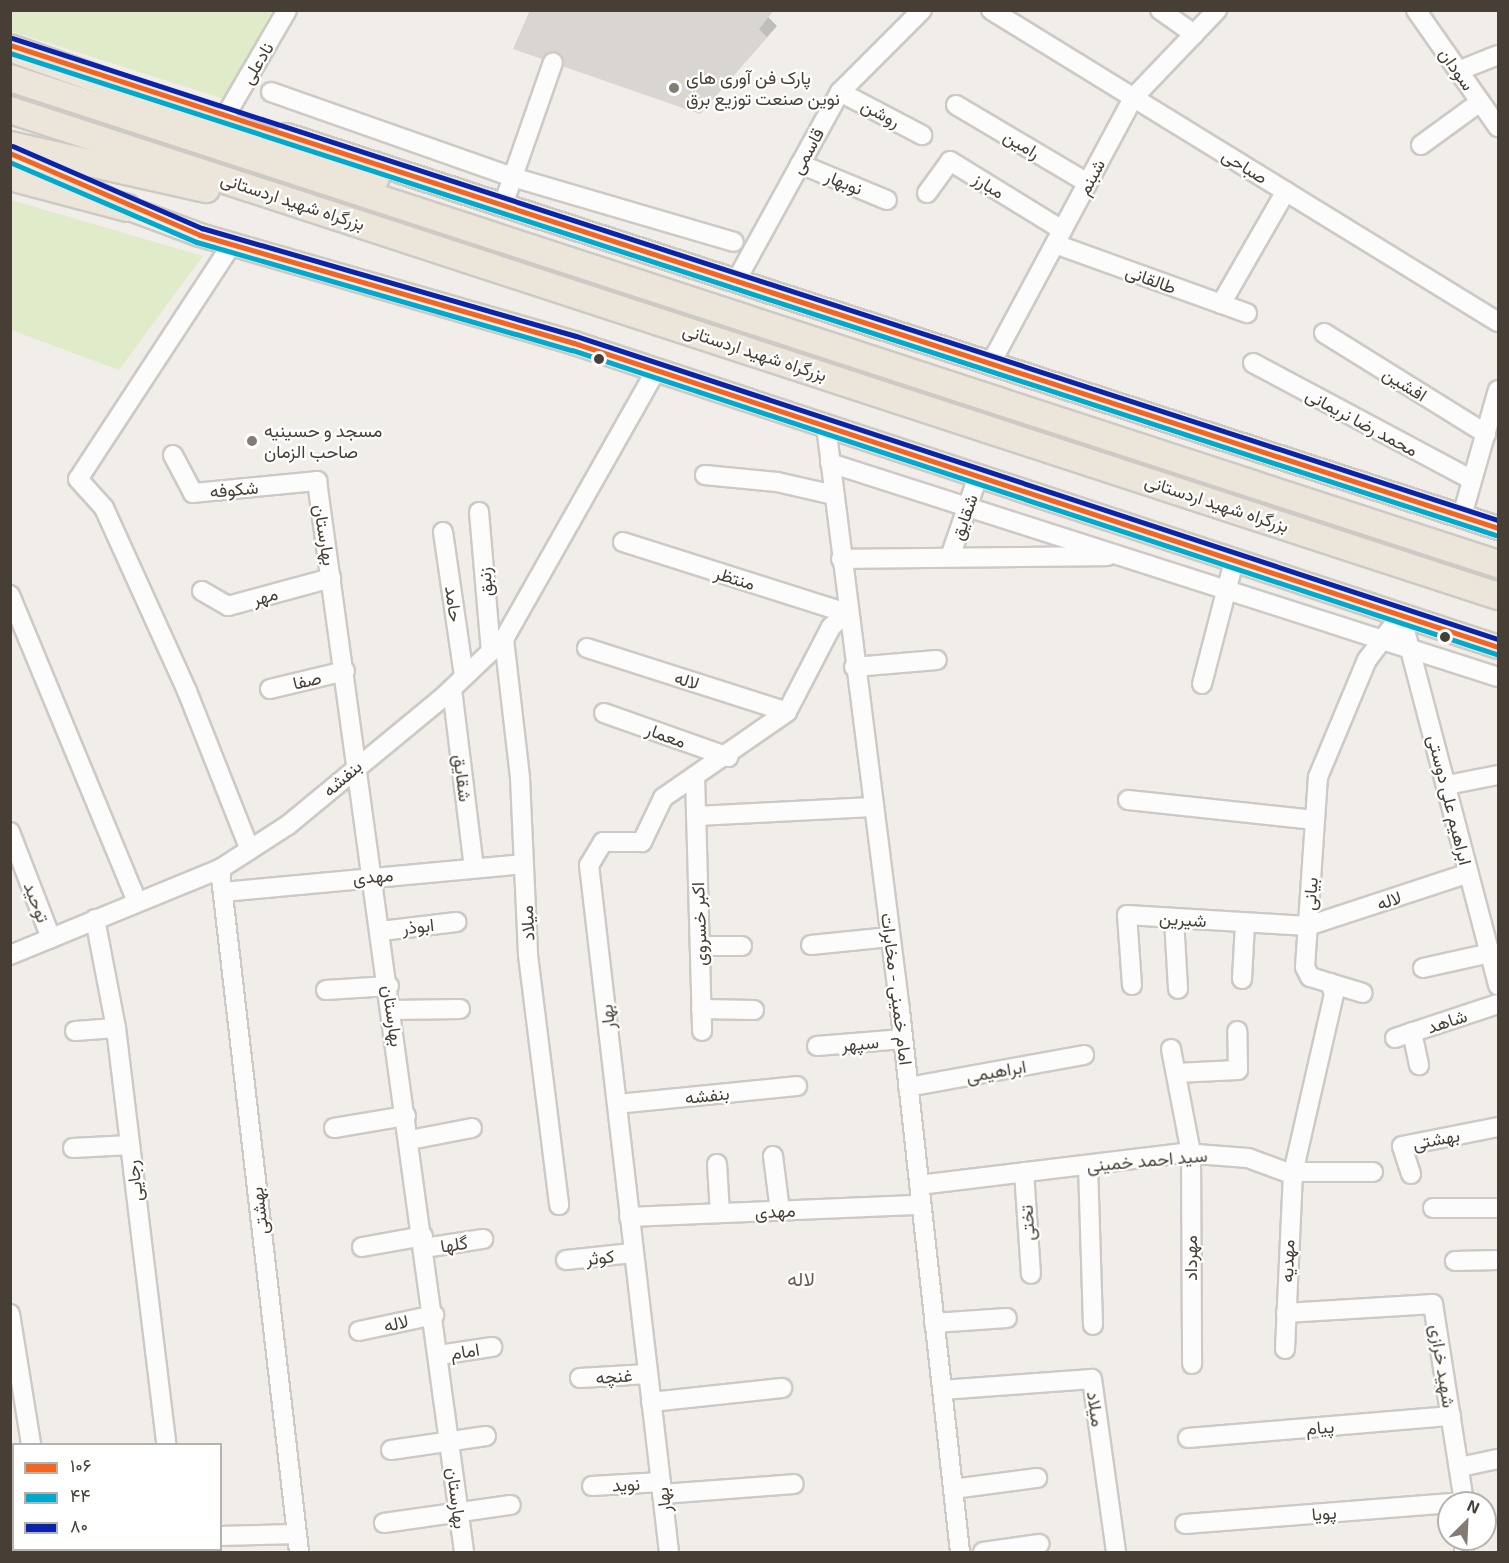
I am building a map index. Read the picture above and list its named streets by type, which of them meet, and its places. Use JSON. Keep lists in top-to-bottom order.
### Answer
{
  "streets": {
    "highway": ["بزرگراه شهید اردستانی"],
    "street": [
      "نادعلی",
      "سودان",
      "روشن",
      "رامین",
      "قاسمی",
      "صباحی",
      "شبنم",
      "نوبهار",
      "مبارز",
      "طالقانی",
      "افشین",
      "محمد رضا نریمانی",
      "شکوفه",
      "شقایق",
      "بهارستان",
      "منتظر",
      "زنبق",
      "مهر",
      "حامد",
      "صفا",
      "لاله",
      "معمار",
      "بنفشه",
      "ابراهیم علی دوستی",
      "مهدی",
      "بیانی",
      "توحید",
      "شیرین",
      "میلاد",
      "اکبر خسروی",
      "ابوذر",
      "امام خمینی - مخابرات",
      "بهار",
      "شاهد",
      "سپهر",
      "ابراهیمی",
      "بهشتی",
      "سید احمد خمینی",
      "رجایی",
      "تختی",
      "گلها",
      "کوثر",
      "مهرداد",
      "مهدیه",
      "امام",
      "شهید خرازی",
      "غنچه",
      "پیام",
      "نوید",
      "پویا"
    ]
  },
  "crossings": [
    ["روشن", "قاسمی"],
    ["رامین", "شبنم"],
    ["قاسمی", "نوبهار"],
    ["صباحی", "شبنم"],
    ["شبنم", "مبارز"],
    ["شبنم", "طالقانی"],
    ["مبارز", "طالقانی"],
    ["شکوفه", "بهارستان"],
    ["شقایق", "حامد"],
    ["شقایق", "بنفشه"],
    ["شقایق", "مهدی"],
    ["بهارستان", "مهر"],
    ["بهارستان", "صفا"],
    ["بهارستان", "لاله"],
    ["بهارستان", "بنفشه"],
    ["بهارستان", "مهدی"],
    ["بهارستان", "ابوذر"],
    ["بهارستان", "گلها"],
    ["بهارستان", "امام"],
    ["منتظر", "امام خمینی - مخابرات"],
    ["منتظر", "بهار"],
    ["زنبق", "بنفشه"],
    ["زنبق", "میلاد"],
    ["حامد", "بنفشه"],
    ["لاله", "ابراهیم علی دوستی"],
    ["لاله", "بیانی"],
    ["لاله", "شیرین"],
    ["لاله", "بهار"],
    ["معمار", "بهار"],
    ["بنفشه", "توحید"],
    ["بنفشه", "میلاد"],
    ["بنفشه", "بهار"],
    ["بنفشه", "بهشتی"],
    ["بنفشه", "رجایی"],
    ["ابراهیم علی دوستی", "بیانی"],
    ["مهدی", "میلاد"],
    ["مهدی", "امام خمینی - مخابرات"],
    ["مهدی", "بهار"],
    ["مهدی", "بهشتی"],
    ["بیانی", "شیرین"],
    ["میلاد", "امام خمینی - مخابرات"],
    ["اکبر خسروی", "بهار"],
    ["امام خمینی - مخابرات", "بهار"],
    ["امام خمینی - مخابرات", "سپهر"],
    ["امام خمینی - مخابرات", "ابراهیمی"],
    ["امام خمینی - مخابرات", "سید احمد خمینی"],
    ["بهار", "کوثر"],
    ["بهار", "غنچه"],
    ["بهار", "نوید"],
    ["سید احمد خمینی", "تختی"],
    ["سید احمد خمینی", "مهرداد"],
    ["سید احمد خمینی", "مهدیه"],
    ["مهدیه", "شهید خرازی"],
    ["شهید خرازی", "پیام"]
  ],
  "districts": ["لاله"],
  "places": ["پارک فن آوری های نوین صنعت توزیع برق", "مسجد و حسینیه صاحب الزمان"],
  "lines": ["transit line ۸۰", "transit line ۱۰۶", "transit line ۴۴"],
  "legend": ["۱۰۶", "۴۴", "۸۰"],
  "north": "top right"
}
